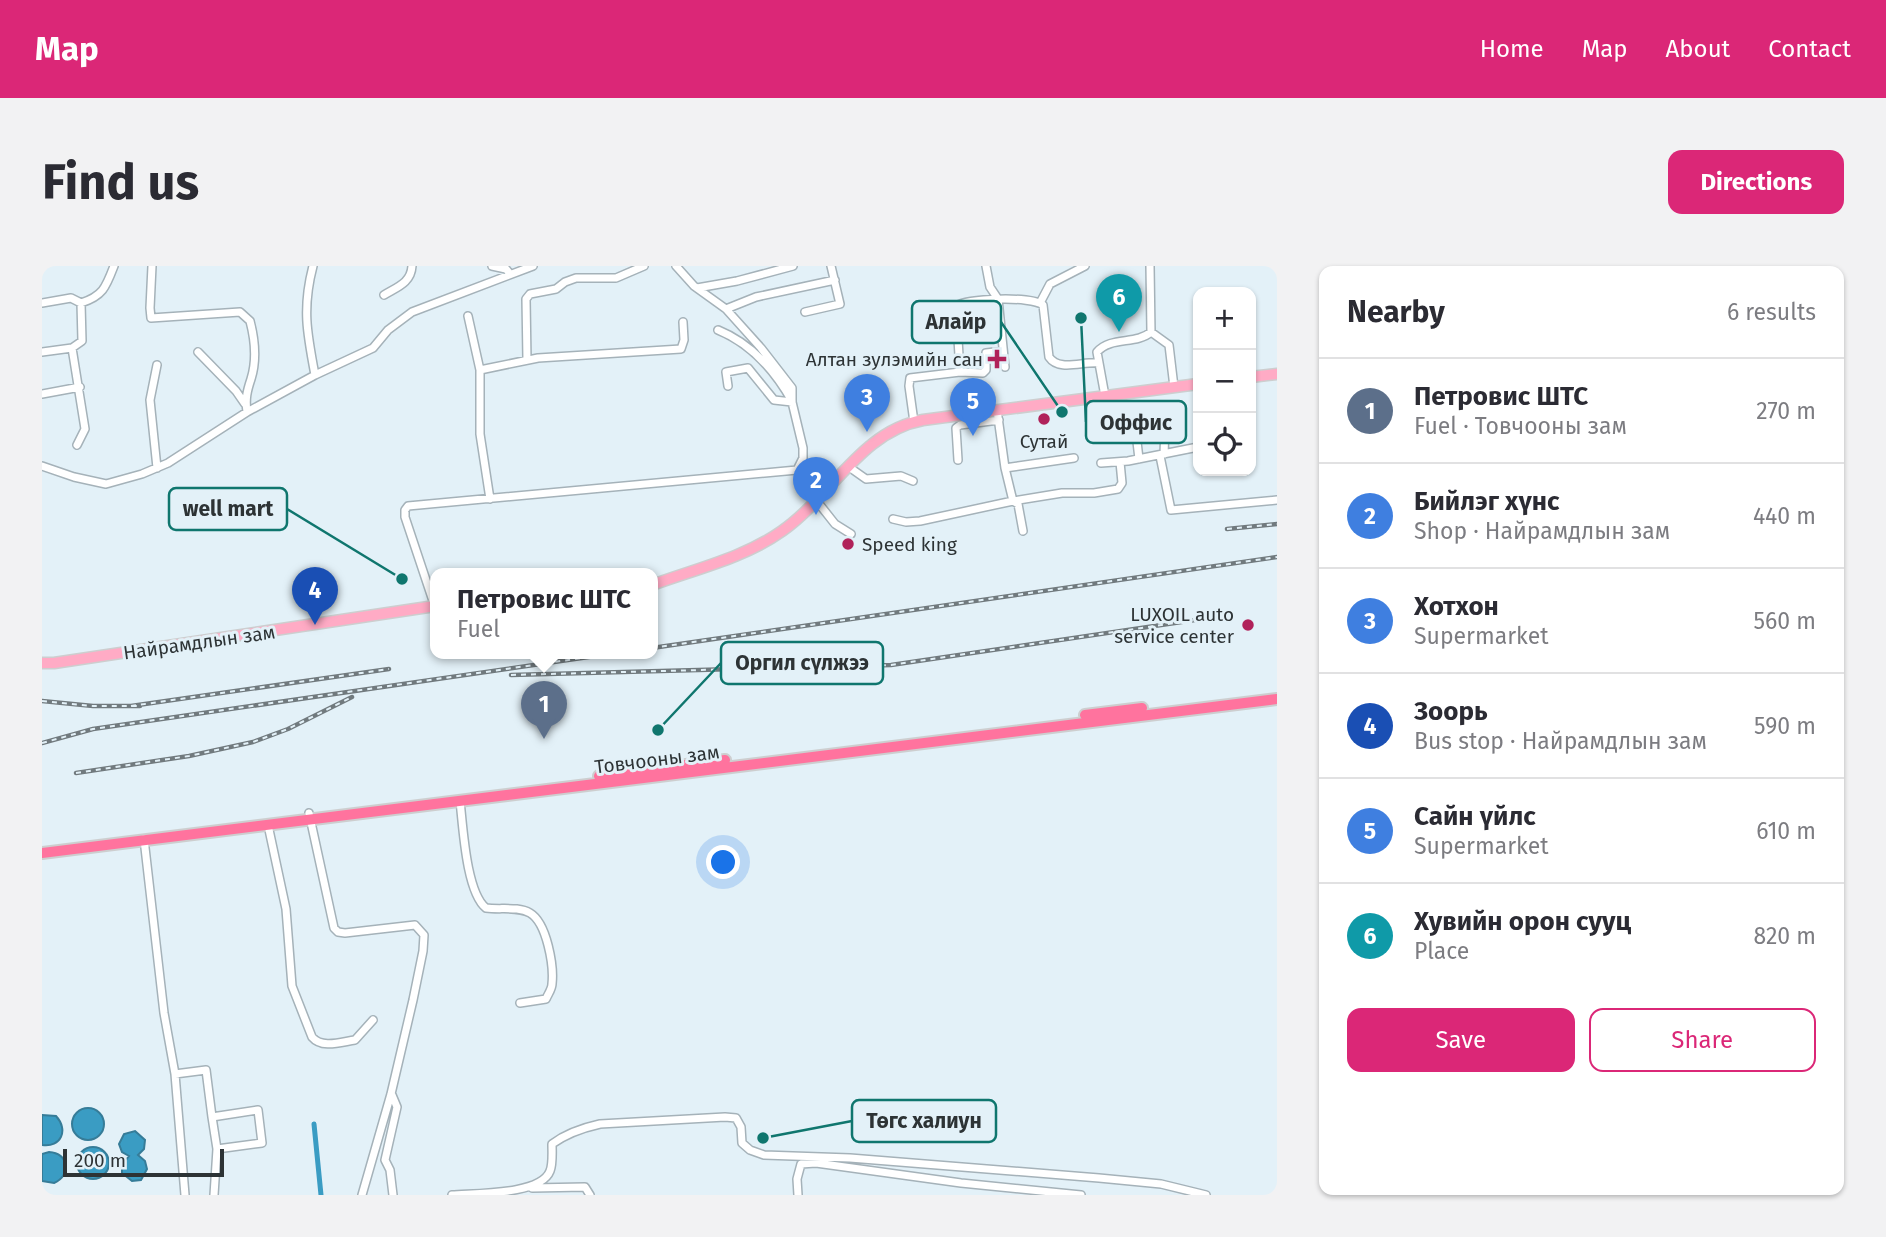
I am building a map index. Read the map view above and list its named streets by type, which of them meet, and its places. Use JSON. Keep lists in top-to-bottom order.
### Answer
{
  "streets": {
    "highway": ["Товчооны зам"],
    "main road": ["Найрамдлын зам"]
  },
  "places": {
    "other": [
      "Оффис",
      "Алайр",
      "Сутай",
      "Speed king",
      "well mart",
      "LUXOIL auto service center",
      "Оргил сүлжээ",
      "Төгс халиун"
    ],
    "health": ["Алтан зулэмийн сан"]
  },
  "scale_bar": "200 m",
  "page": {
    "header": "Map",
    "nav": [
      "Home",
      "Map",
      "About",
      "Contact"
    ],
    "buttons": [
      "Directions",
      ["Save", "Share"]
    ],
    "title": "Find us",
    "heading": ["Nearby", "6 results"],
    "pins": [
      "6",
      "3",
      "5",
      "2",
      "4",
      "1"
    ],
    "map_buttons": ["+", "−"],
    "list": [
      {
        "mark": "1",
        "name": "Петровис ШТС",
        "note": "Fuel · Товчооны зам",
        "value": "270 m"
      },
      {
        "mark": "2",
        "name": "Бийлэг хүнс",
        "note": "Shop · Найрамдлын зам",
        "value": "440 m"
      },
      {
        "mark": "3",
        "name": "Хотхон",
        "note": "Supermarket",
        "value": "560 m"
      },
      {
        "mark": "4",
        "name": "Зоорь",
        "note": "Bus stop · Найрамдлын зам",
        "value": "590 m"
      },
      {
        "mark": "5",
        "name": "Сайн үйлс",
        "note": "Supermarket",
        "value": "610 m"
      },
      {
        "mark": "6",
        "name": "Хувийн орон сууц",
        "note": "Place",
        "value": "820 m"
      }
    ],
    "popup": ["Петровис ШТС", "Fuel"],
    "scale": "200 m"
  }
}
